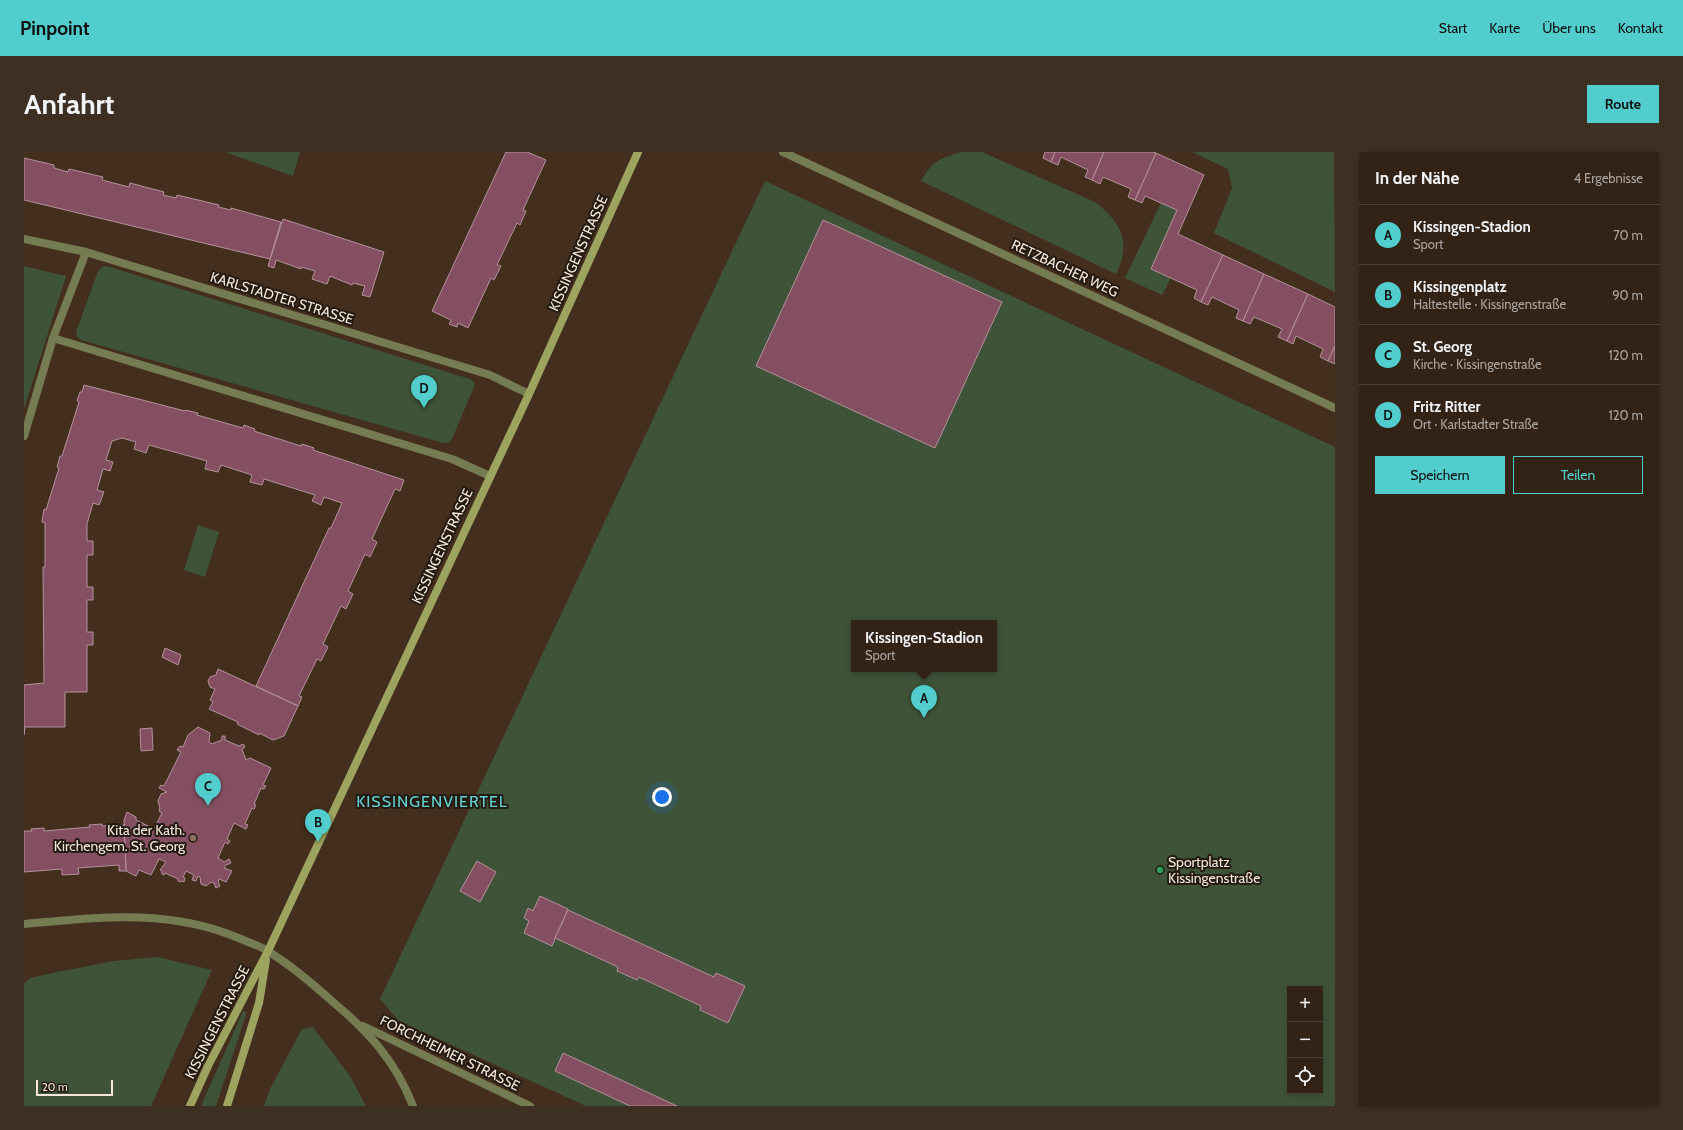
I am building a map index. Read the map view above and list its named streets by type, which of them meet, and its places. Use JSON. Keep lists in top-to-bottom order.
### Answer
{
  "streets": {
    "street": [
      "KISSINGENSTRASSE",
      "RETZBACHER WEG",
      "KARLSTADTER STRASSE",
      "FORCHHEIMER STRASSE"
    ]
  },
  "crossings": [
    ["KISSINGENSTRASSE", "KARLSTADTER STRASSE"]
  ],
  "districts": ["KISSINGENVIERTEL"],
  "places": ["Kita der Kath. Kirchengem. St. Georg", "Sportplatz Kissingenstraße"],
  "scale_bar": "20 m",
  "page": {
    "header": "Pinpoint",
    "nav": [
      "Start",
      "Karte",
      "Über uns",
      "Kontakt"
    ],
    "buttons": [
      "Route",
      ["Speichern", "Teilen"]
    ],
    "title": "Anfahrt",
    "heading": ["In der Nähe", "4 Ergebnisse"],
    "list": [
      {
        "mark": "A",
        "name": "Kissingen-Stadion",
        "note": "Sport",
        "value": "70 m"
      },
      {
        "mark": "B",
        "name": "Kissingenplatz",
        "note": "Haltestelle · Kissingenstraße",
        "value": "90 m"
      },
      {
        "mark": "C",
        "name": "St. Georg",
        "note": "Kirche · Kissingenstraße",
        "value": "120 m"
      },
      {
        "mark": "D",
        "name": "Fritz Ritter",
        "note": "Ort · Karlstadter Straße",
        "value": "120 m"
      }
    ],
    "pins": [
      "D",
      "A",
      "C",
      "B"
    ],
    "popup": ["Kissingen-Stadion", "Sport"],
    "map_buttons": ["+", "−"],
    "scale": "20 m"
  }
}
